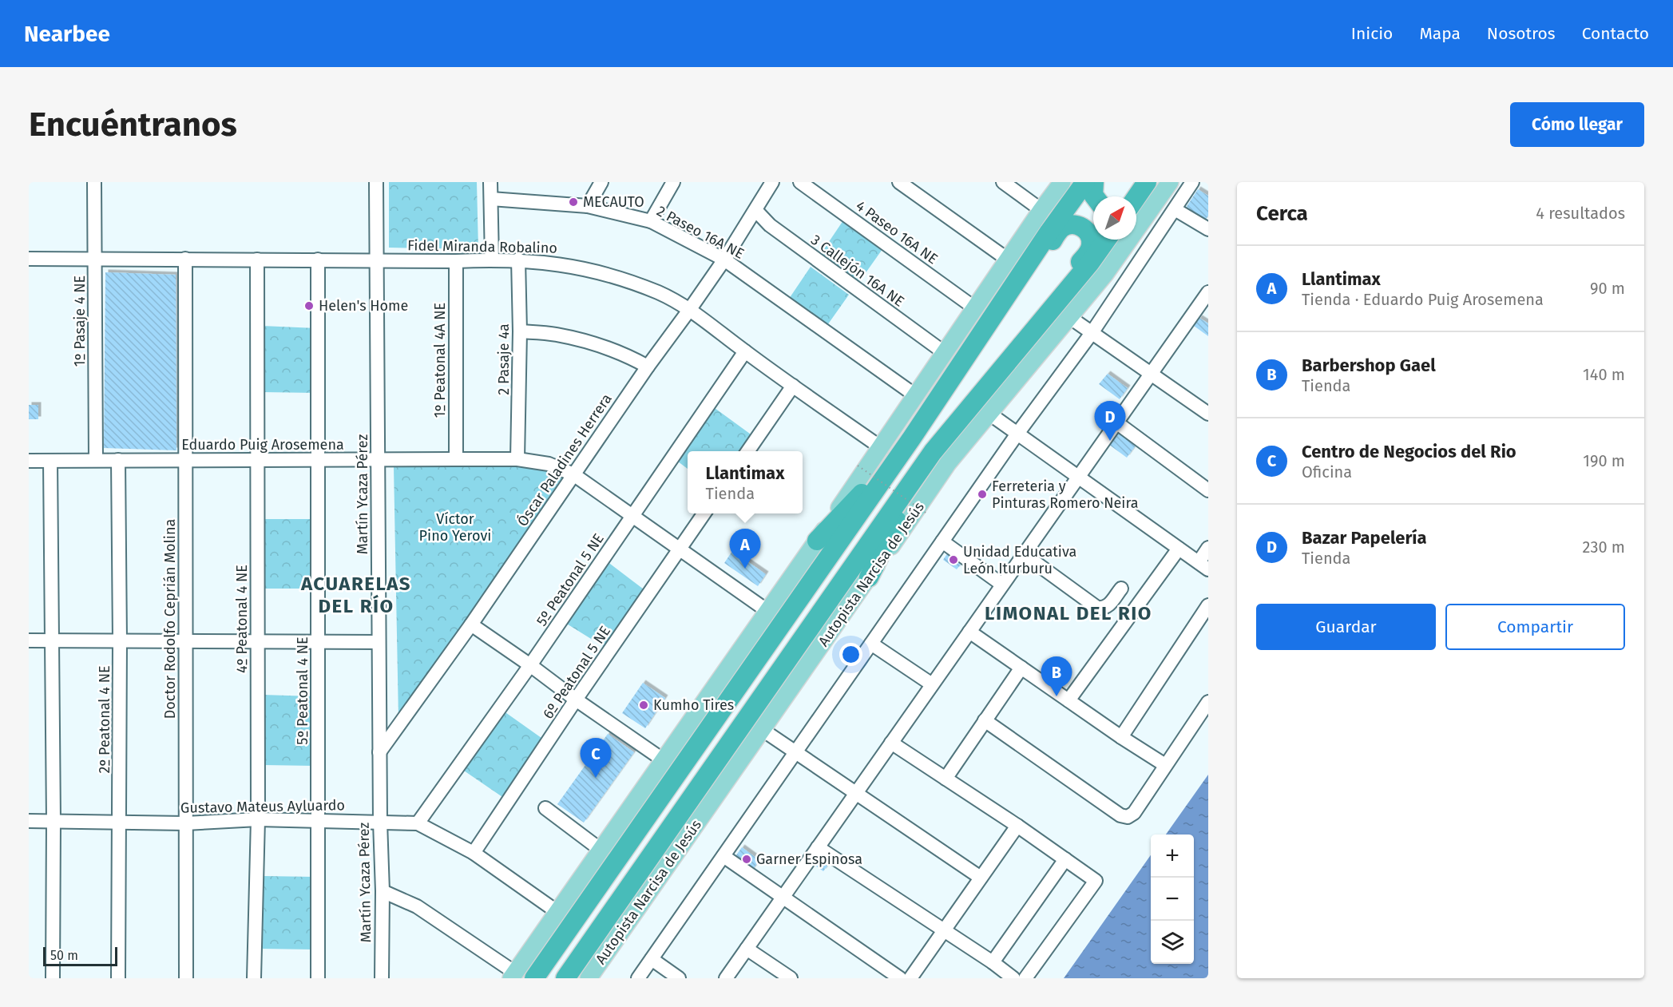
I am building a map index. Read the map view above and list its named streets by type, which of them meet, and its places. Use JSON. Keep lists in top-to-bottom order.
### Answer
{
  "streets": {
    "highway": ["Autopista Narcisa de Jesús"],
    "street": [
      "2 Paseo 16A NE",
      "4 Paseo 16A NE",
      "Fidel Miranda Robalino",
      "3 Callejón 16A NE",
      "1º Pasaje 4 NE",
      "2 Pasaje 4a",
      "1º Peatonal 4A NE",
      "Eduardo Puig Arosemena",
      "Óscar Paladines Herrera",
      "Martín Ycaza Pérez",
      "5º Peatonal 5 NE",
      "Doctor Rodolfo Ceprián Molina",
      "4º Peatonal 4 NE",
      "6º Peatonal 5 NE",
      "5º Peatonal 4 NE",
      "2º Peatonal 4 NE",
      "Gustavo Mateus Ayluardo"
    ]
  },
  "crossings": [
    ["2 Paseo 16A NE", "Óscar Paladines Herrera"],
    ["Fidel Miranda Robalino", "1º Pasaje 4 NE"],
    ["Fidel Miranda Robalino", "2 Pasaje 4a"],
    ["Fidel Miranda Robalino", "1º Peatonal 4A NE"],
    ["Fidel Miranda Robalino", "Óscar Paladines Herrera"],
    ["Fidel Miranda Robalino", "Martín Ycaza Pérez"],
    ["Fidel Miranda Robalino", "5º Peatonal 5 NE"],
    ["Fidel Miranda Robalino", "Doctor Rodolfo Ceprián Molina"],
    ["Fidel Miranda Robalino", "4º Peatonal 4 NE"],
    ["Fidel Miranda Robalino", "5º Peatonal 4 NE"],
    ["3 Callejón 16A NE", "Óscar Paladines Herrera"],
    ["1º Pasaje 4 NE", "Eduardo Puig Arosemena"],
    ["2 Pasaje 4a", "Eduardo Puig Arosemena"],
    ["1º Peatonal 4A NE", "Eduardo Puig Arosemena"],
    ["Eduardo Puig Arosemena", "Óscar Paladines Herrera"],
    ["Eduardo Puig Arosemena", "Martín Ycaza Pérez"],
    ["Eduardo Puig Arosemena", "5º Peatonal 5 NE"],
    ["Eduardo Puig Arosemena", "Doctor Rodolfo Ceprián Molina"],
    ["Eduardo Puig Arosemena", "4º Peatonal 4 NE"],
    ["Eduardo Puig Arosemena", "6º Peatonal 5 NE"],
    ["Eduardo Puig Arosemena", "5º Peatonal 4 NE"],
    ["Eduardo Puig Arosemena", "2º Peatonal 4 NE"],
    ["Óscar Paladines Herrera", "Martín Ycaza Pérez"],
    ["Martín Ycaza Pérez", "Gustavo Mateus Ayluardo"],
    ["5º Peatonal 5 NE", "Gustavo Mateus Ayluardo"],
    ["Doctor Rodolfo Ceprián Molina", "Gustavo Mateus Ayluardo"],
    ["4º Peatonal 4 NE", "Gustavo Mateus Ayluardo"],
    ["6º Peatonal 5 NE", "Gustavo Mateus Ayluardo"],
    ["5º Peatonal 4 NE", "Gustavo Mateus Ayluardo"],
    ["2º Peatonal 4 NE", "Gustavo Mateus Ayluardo"]
  ],
  "districts": ["ACUARELAS DEL RÍO", "LIMONAL DEL RIO"],
  "parks": ["Víctor Pino Yerovi"],
  "places": [
    "MECAUTO",
    "Helen's Home",
    "Ferreteria y Pinturas Romero Neira",
    "Unidad Educativa León Iturburu",
    "Kumho Tires",
    "Garner Espinosa"
  ],
  "scale_bar": "50 m",
  "north": "top right",
  "page": {
    "header": "Nearbee",
    "nav": [
      "Inicio",
      "Mapa",
      "Nosotros",
      "Contacto"
    ],
    "buttons": [
      "Cómo llegar",
      ["Guardar", "Compartir"]
    ],
    "title": "Encuéntranos",
    "heading": ["Cerca", "4 resultados"],
    "list": [
      {
        "mark": "A",
        "name": "Llantimax",
        "note": "Tienda · Eduardo Puig Arosemena",
        "value": "90 m"
      },
      {
        "mark": "B",
        "name": "Barbershop Gael",
        "note": "Tienda",
        "value": "140 m"
      },
      {
        "mark": "C",
        "name": "Centro de Negocios del Rio",
        "note": "Oficina",
        "value": "190 m"
      },
      {
        "mark": "D",
        "name": "Bazar Papelería",
        "note": "Tienda",
        "value": "230 m"
      }
    ],
    "pins": [
      "D",
      "A",
      "B",
      "C"
    ],
    "popup": ["Llantimax", "Tienda"],
    "map_buttons": ["+", "−"],
    "scale": "50 m"
  }
}
